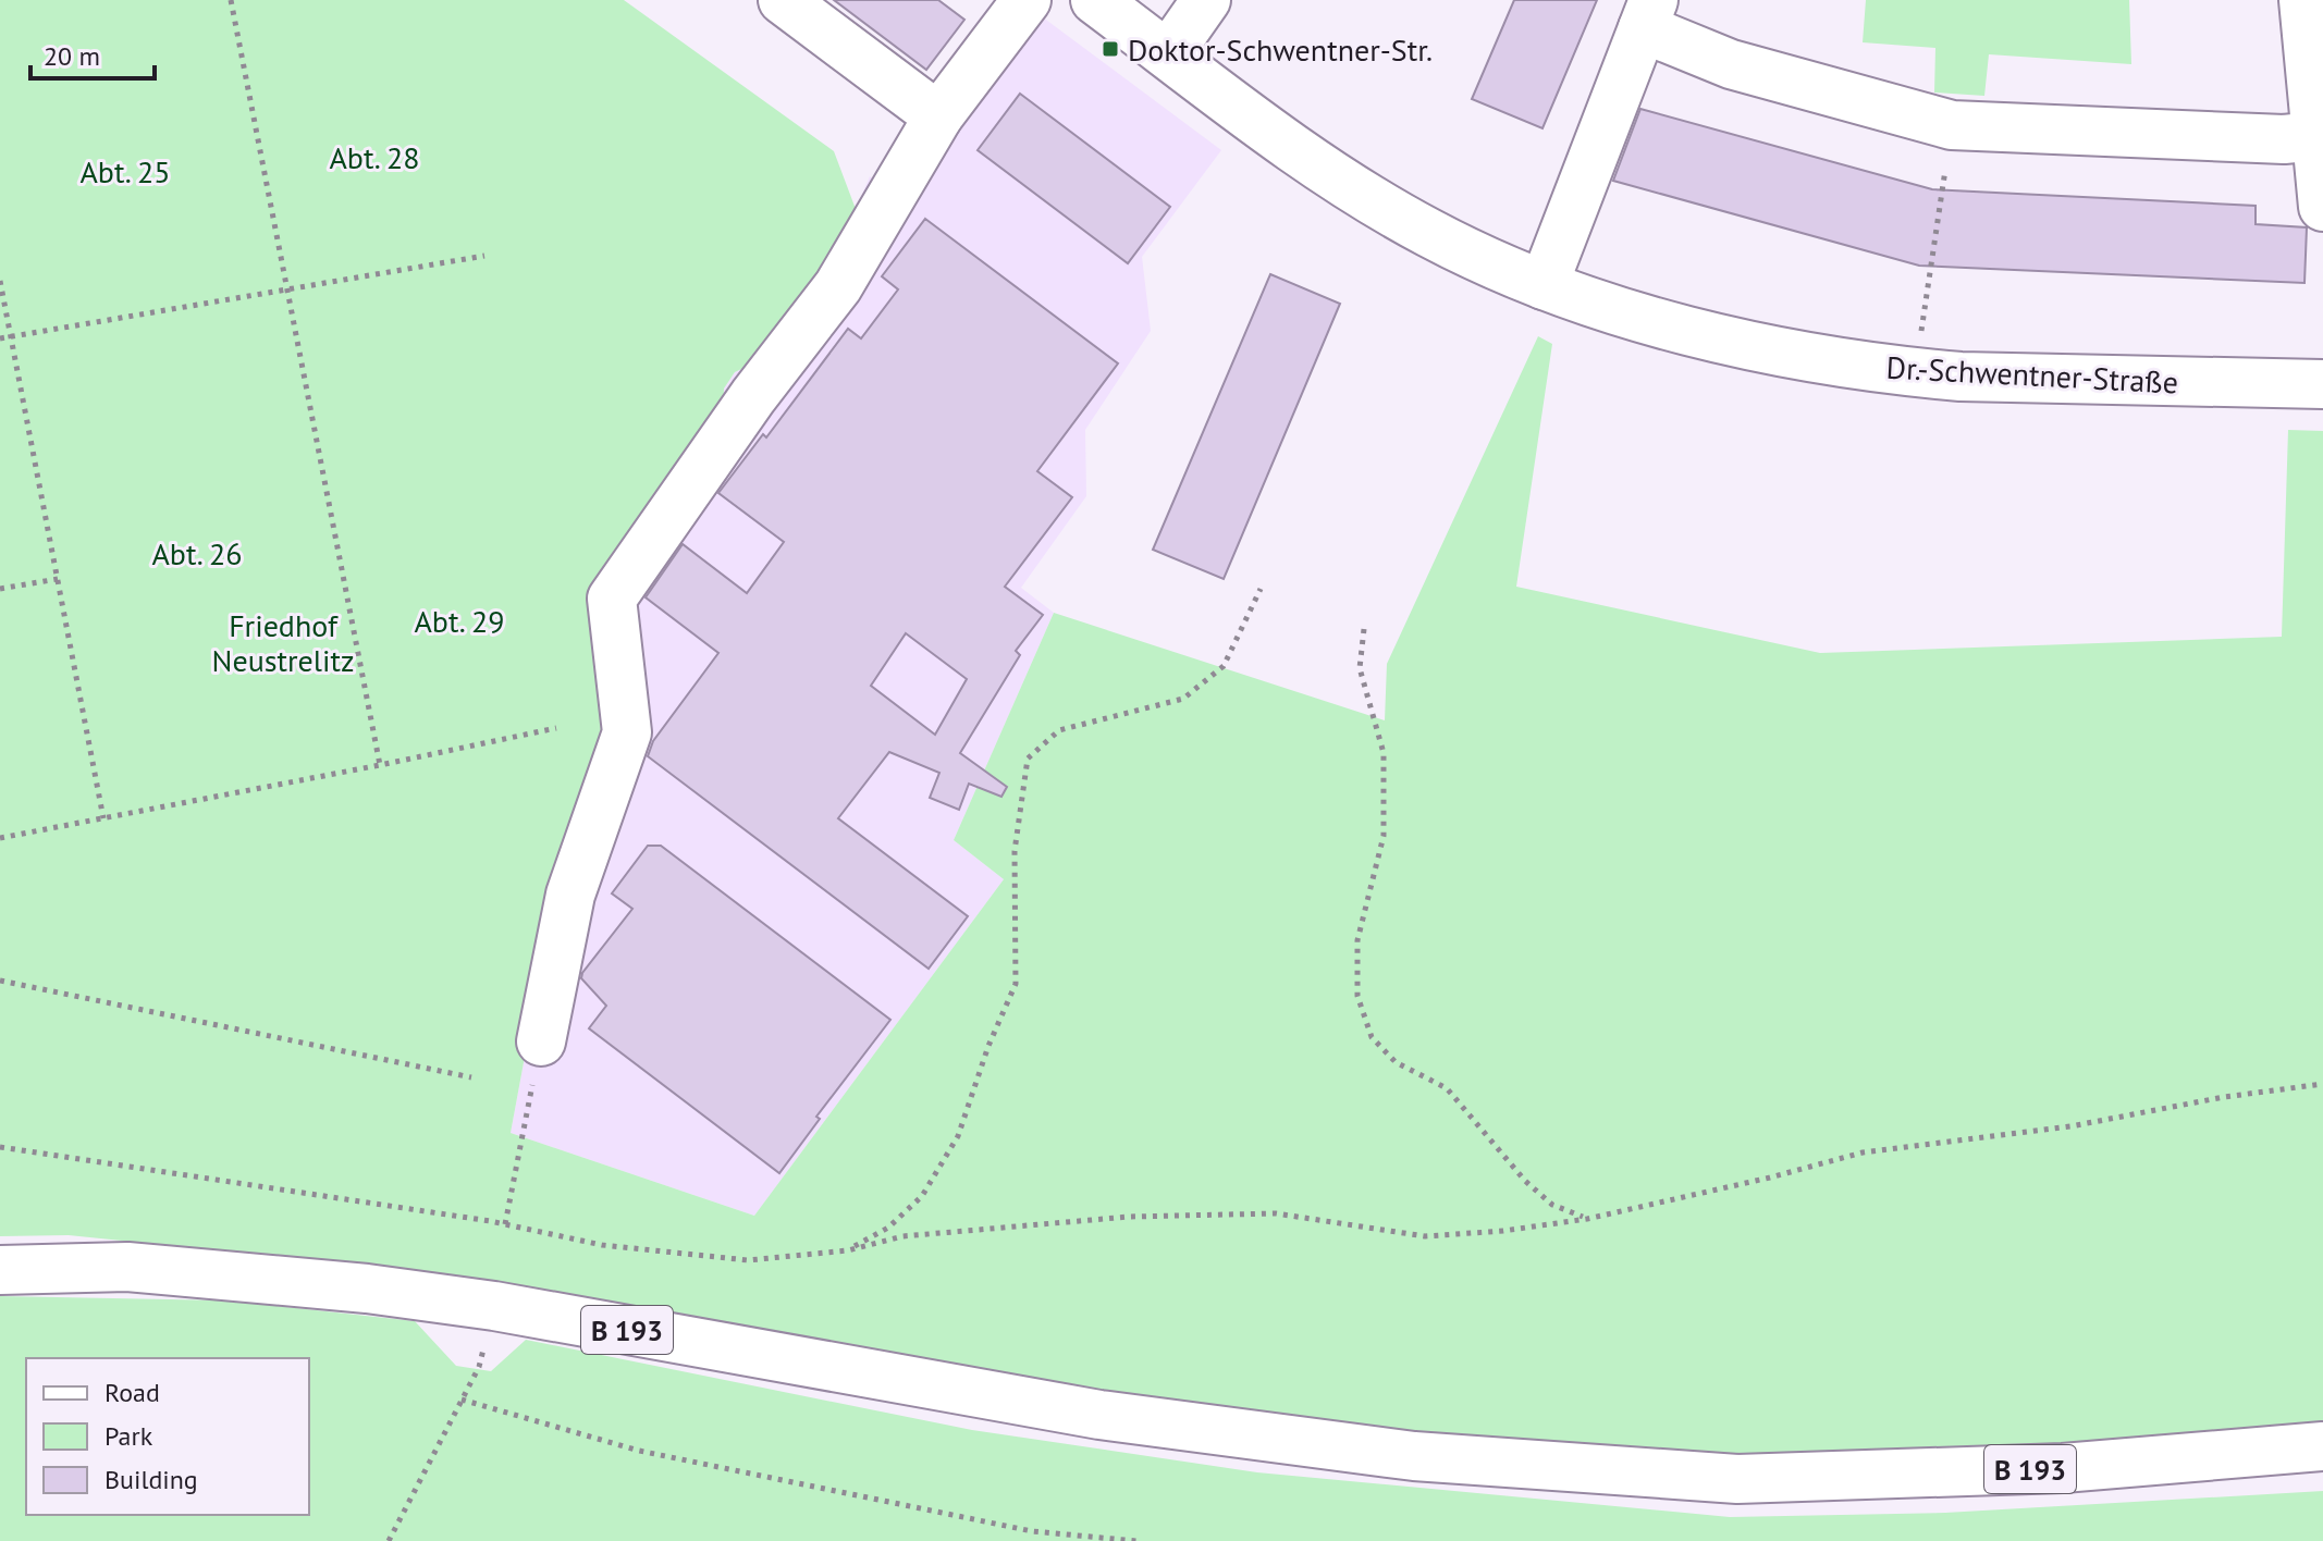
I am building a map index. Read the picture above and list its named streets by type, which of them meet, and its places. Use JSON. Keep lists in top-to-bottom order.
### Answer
{
  "streets": {
    "main road": ["Dr.-Schwentner-Straße", "B 193"]
  },
  "parks": [
    "Abt. 28",
    "Abt. 25",
    "Abt. 26",
    "Abt. 29",
    "Friedhof Neustrelitz"
  ],
  "places": {
    "transit": ["Doktor-Schwentner-Str."]
  },
  "legend": ["Road", "Park", "Building"],
  "scale_bar": "20 m"
}
